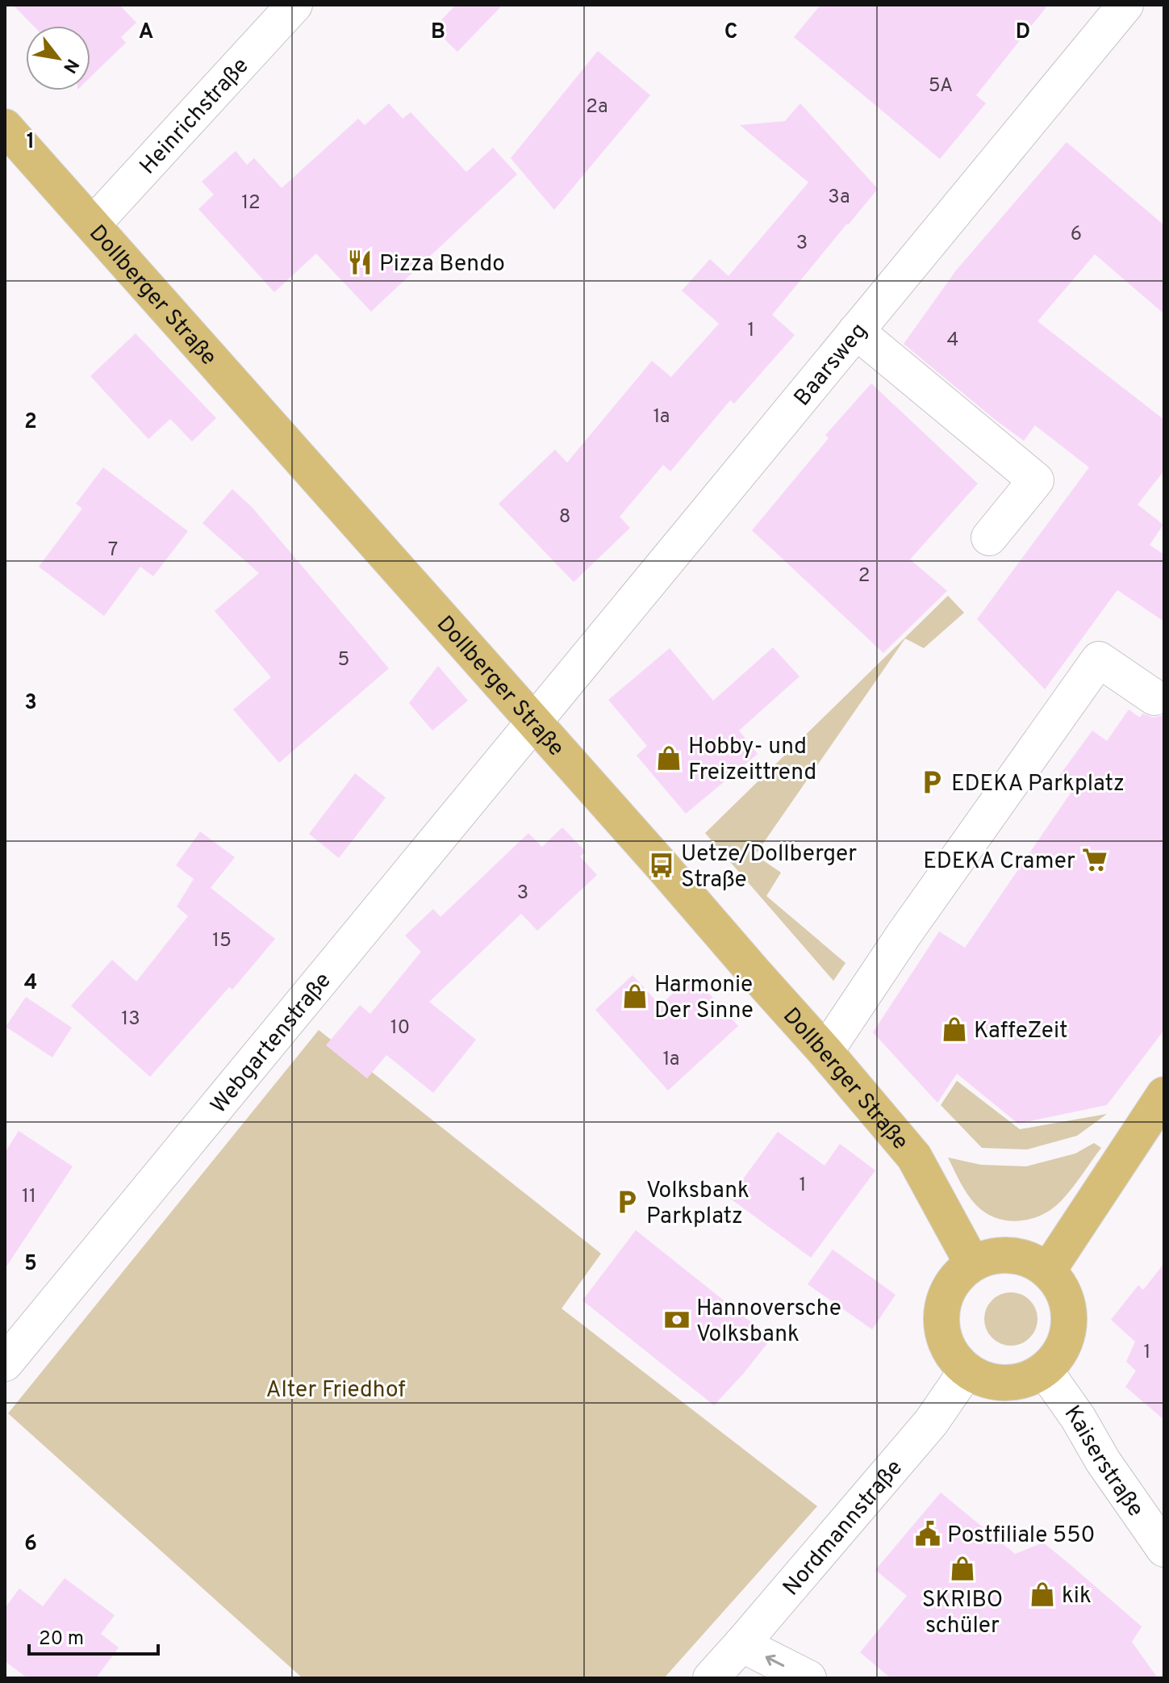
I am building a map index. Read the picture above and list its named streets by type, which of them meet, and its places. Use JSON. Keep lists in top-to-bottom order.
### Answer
{
  "streets": {
    "main road": ["Dollberger Straße"],
    "street": [
      "Heinrichstraße",
      "Baarsweg",
      "Webgartenstraße",
      "Kaiserstraße",
      "Nordmannstraße"
    ]
  },
  "crossings": [
    ["Heinrichstraße", "Dollberger Straße"],
    ["Dollberger Straße", "Baarsweg"],
    ["Dollberger Straße", "Webgartenstraße"],
    ["Dollberger Straße", "Kaiserstraße"],
    ["Dollberger Straße", "Nordmannstraße"],
    ["Baarsweg", "Webgartenstraße"],
    ["Kaiserstraße", "Nordmannstraße"]
  ],
  "parks": ["Alter Friedhof"],
  "places": {
    "restaurant": ["Pizza Bendo"],
    "shop": [
      "Hobby- und Freizeittrend",
      "Harmonie Der Sinne",
      "KaffeZeit",
      "SKRIBO schüler",
      "kik"
    ],
    "parking": ["EDEKA Parkplatz", "Volksbank Parkplatz"],
    "supermarket": ["EDEKA Cramer"],
    "bus stop": ["Uetze/Dollberger Straße"],
    "bank": ["Hannoversche Volksbank"],
    "public building": ["Postfiliale 550"]
  },
  "house_numbers": [
    "5A",
    "2a",
    "3a",
    "12",
    "6",
    "3",
    "1",
    "4",
    "1a",
    "8",
    "7",
    "2",
    "5",
    "3",
    "15",
    "13",
    "10",
    "1a",
    "1",
    "11",
    "1"
  ],
  "scale_bar": "20 m",
  "north": "bottom right",
  "grid": {
    "columns": [
      "A",
      "B",
      "C",
      "D"
    ],
    "rows": [
      "1",
      "2",
      "3",
      "4",
      "5",
      "6"
    ]
  }
}
